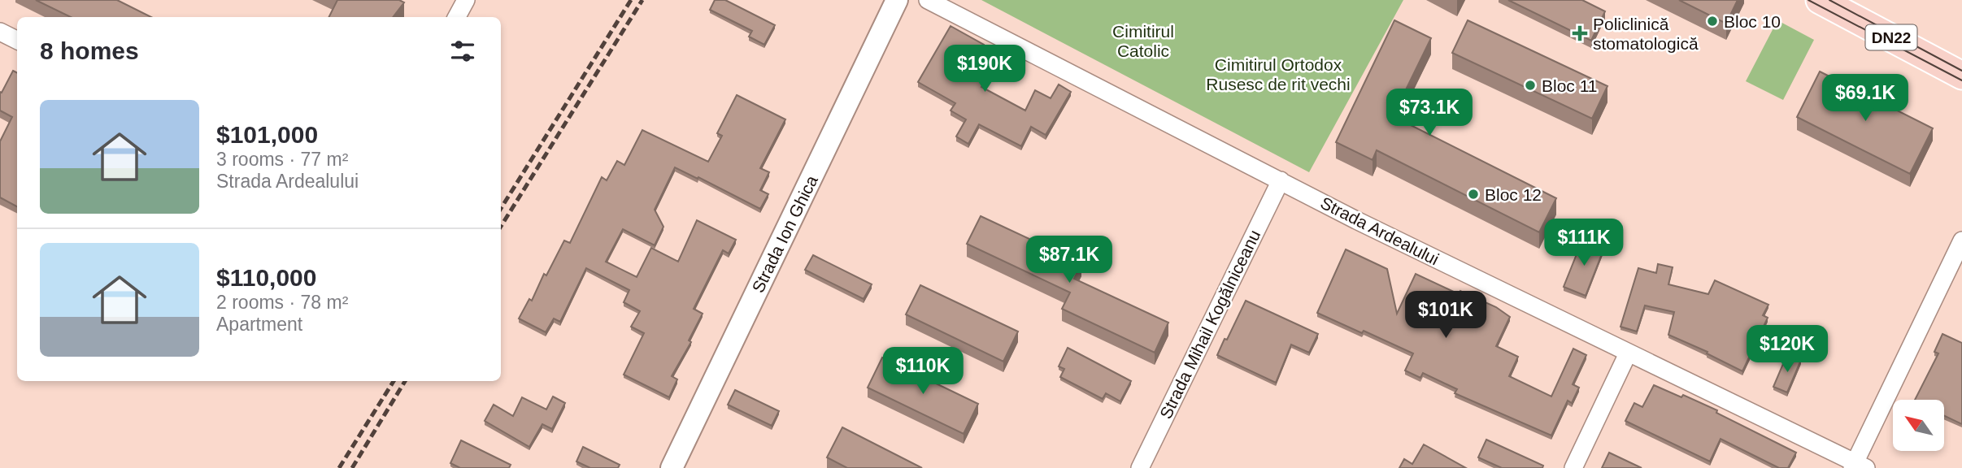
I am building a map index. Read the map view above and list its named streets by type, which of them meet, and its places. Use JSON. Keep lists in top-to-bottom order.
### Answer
{
  "streets": {
    "main road": ["DN22"],
    "street": ["Strada Ardealului", "Strada Ion Ghica", "Strada Mihail Kogălniceanu"]
  },
  "crossings": [
    ["Strada Ardealului", "Strada Mihail Kogălniceanu"]
  ],
  "parks": ["Cimitirul Catolic", "Cimitirul Ortodox Rusesc de rit vechi"],
  "places": {
    "other": ["Bloc 10", "Bloc 11", "Bloc 12"],
    "health": ["Policlinică stomatologică"]
  },
  "north": "top left",
  "page": {
    "heading": "8 homes",
    "price": [
      "$190K",
      "$69.1K",
      "$73.1K",
      "$111K",
      "$87.1K",
      "$101K",
      "$120K",
      "$110K"
    ],
    "list": [
      {
        "name": "$101,000",
        "note": "3 rooms · 77 m² · Strada Ardealului"
      },
      {
        "name": "$110,000",
        "note": "2 rooms · 78 m² · Apartment"
      }
    ]
  }
}
